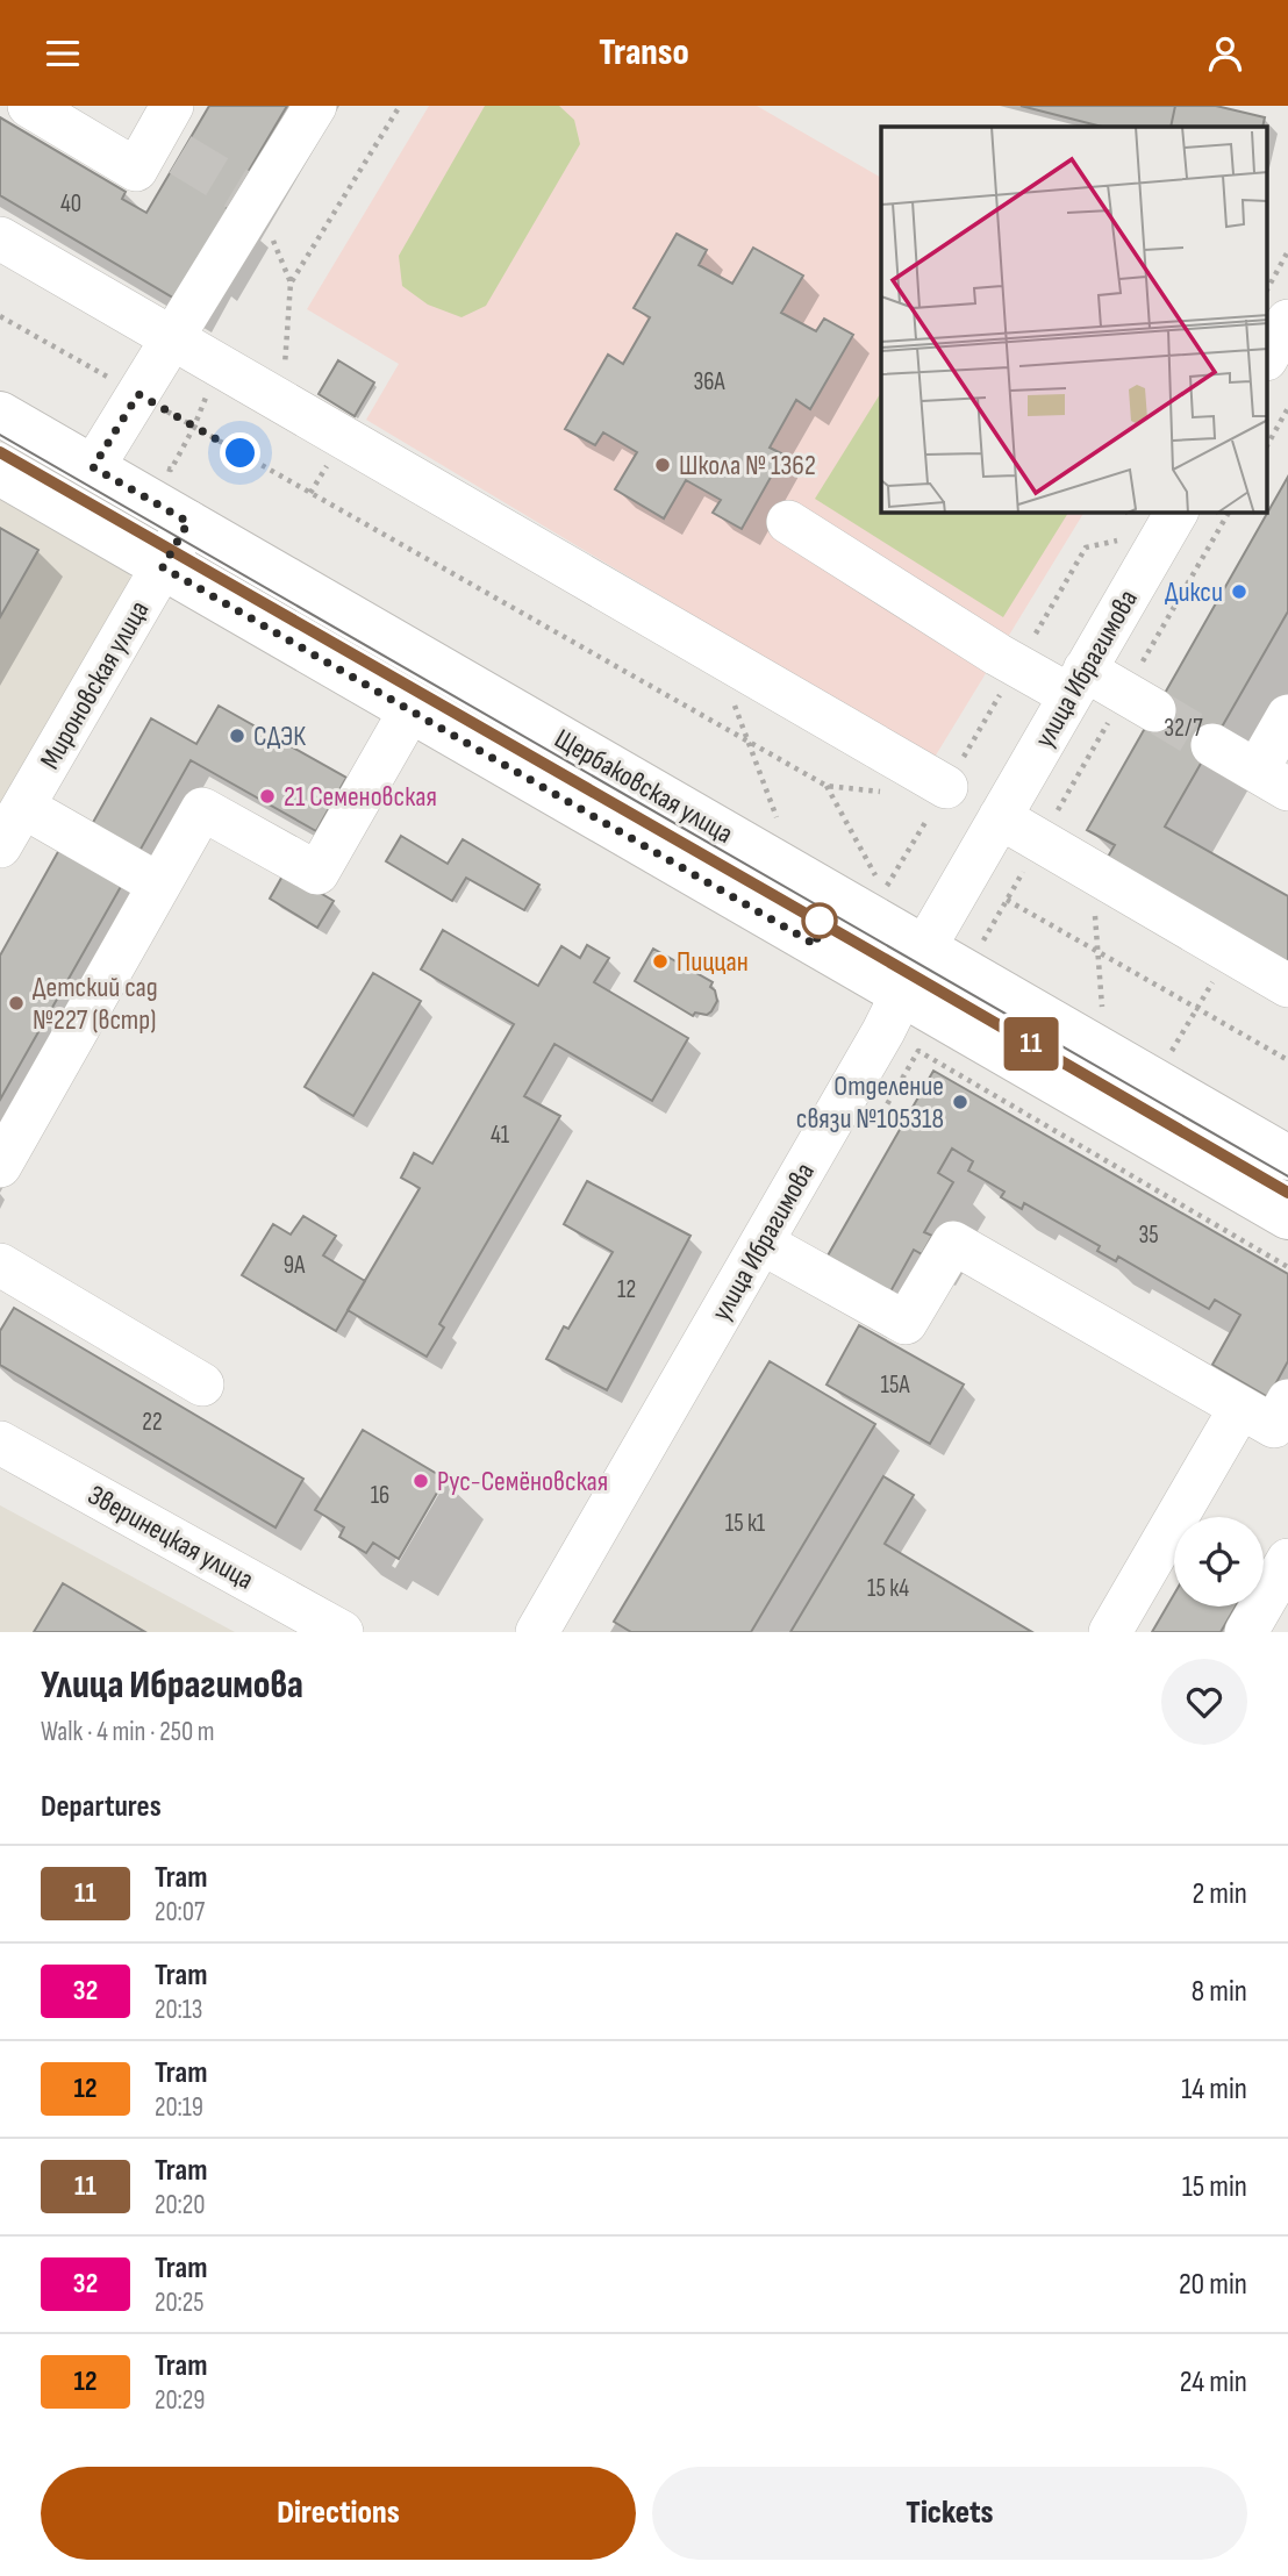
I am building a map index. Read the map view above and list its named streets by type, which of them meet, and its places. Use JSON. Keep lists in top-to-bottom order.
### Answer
{
  "streets": {
    "main road": ["Щербаковская улица"],
    "street": ["улица Ибрагимова", "Мироновская улица", "Зверинецкая улица"]
  },
  "crossings": [
    ["улица Ибрагимова", "Щербаковская улица"],
    ["Мироновская улица", "Щербаковская улица"]
  ],
  "places": [
    "Школа № 1362",
    "Дикси",
    "СДЭК",
    "21 Семеновская",
    "Пиццан",
    "Детский сад №227 (встр)",
    "Отделение связи №105318",
    "Рус-Семёновская"
  ],
  "lines": ["tram line 11"],
  "house_numbers": [
    "40",
    "36А",
    "32/7",
    "41",
    "35",
    "9А",
    "12",
    "15А",
    "22",
    "16",
    "15 к1",
    "15 к4"
  ],
  "page": {
    "header": "Transo",
    "on_map": "11",
    "heading": [
      ["Улица Ибрагимова", "Walk · 4 min · 250 m"],
      "Departures"
    ],
    "list": [
      {
        "mark": "11",
        "name": "Tram",
        "note": "20:07",
        "value": "2 min"
      },
      {
        "mark": "32",
        "name": "Tram",
        "note": "20:13",
        "value": "8 min"
      },
      {
        "mark": "12",
        "name": "Tram",
        "note": "20:19",
        "value": "14 min"
      },
      {
        "mark": "11",
        "name": "Tram",
        "note": "20:20",
        "value": "15 min"
      },
      {
        "mark": "32",
        "name": "Tram",
        "note": "20:25",
        "value": "20 min"
      },
      {
        "mark": "12",
        "name": "Tram",
        "note": "20:29",
        "value": "24 min"
      }
    ],
    "buttons": ["Directions", "Tickets"]
  }
}
